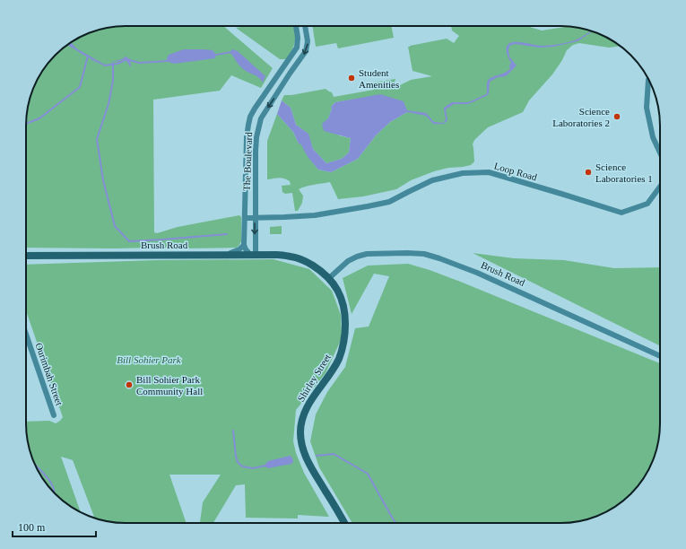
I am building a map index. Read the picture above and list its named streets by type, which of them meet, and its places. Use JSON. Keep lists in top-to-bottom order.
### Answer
{
  "streets": {
    "street": [
      "The Boulevard",
      "Loop Road",
      "Brush Road",
      "Ourimbah Street",
      "Shirley Street"
    ]
  },
  "crossings": [
    ["The Boulevard", "Loop Road"],
    ["The Boulevard", "Brush Road"],
    ["Brush Road", "Shirley Street"]
  ],
  "parks": ["Bill Sohier Park"],
  "places": [
    "Student Amenities",
    "Science Laboratories 2",
    "Science Laboratories 1",
    "Bill Sohier Park Community Hall"
  ],
  "scale_bar": "100 m"
}
